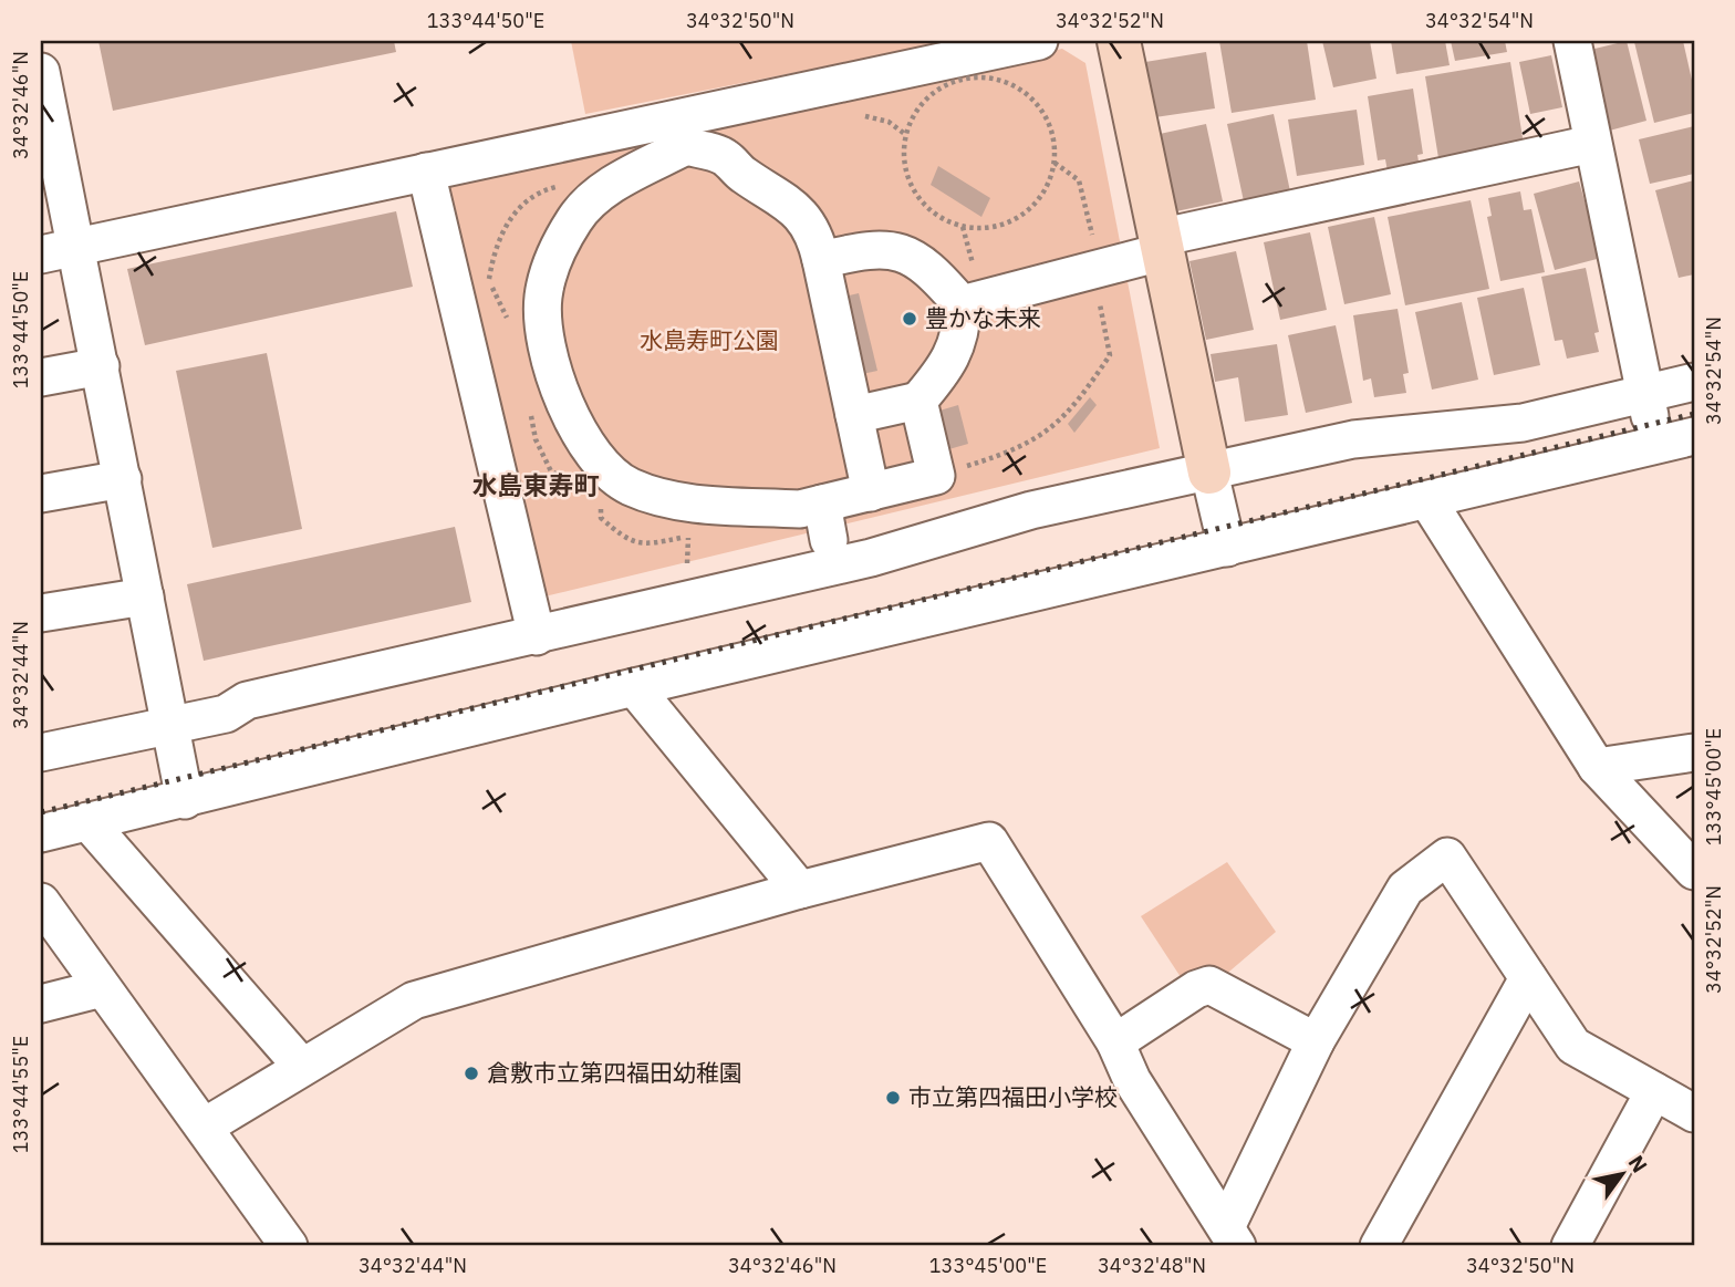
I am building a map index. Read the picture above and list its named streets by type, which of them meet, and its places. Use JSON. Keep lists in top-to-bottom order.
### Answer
{
  "districts": ["水島東寿町"],
  "parks": ["水島寿町公園"],
  "places": ["豊かな未来", "倉敷市立第四福田幼稚園", "市立第四福田小学校"],
  "north": "top right",
  "coordinates": [
    "133°44'50\"E",
    "34°32'50\"N",
    "34°32'52\"N",
    "34°32'54\"N",
    "34°32'46\"N",
    "34°32'44\"N",
    "133°45'00\"E",
    "133°44'55\"E",
    "34°32'48\"N"
  ]
}
